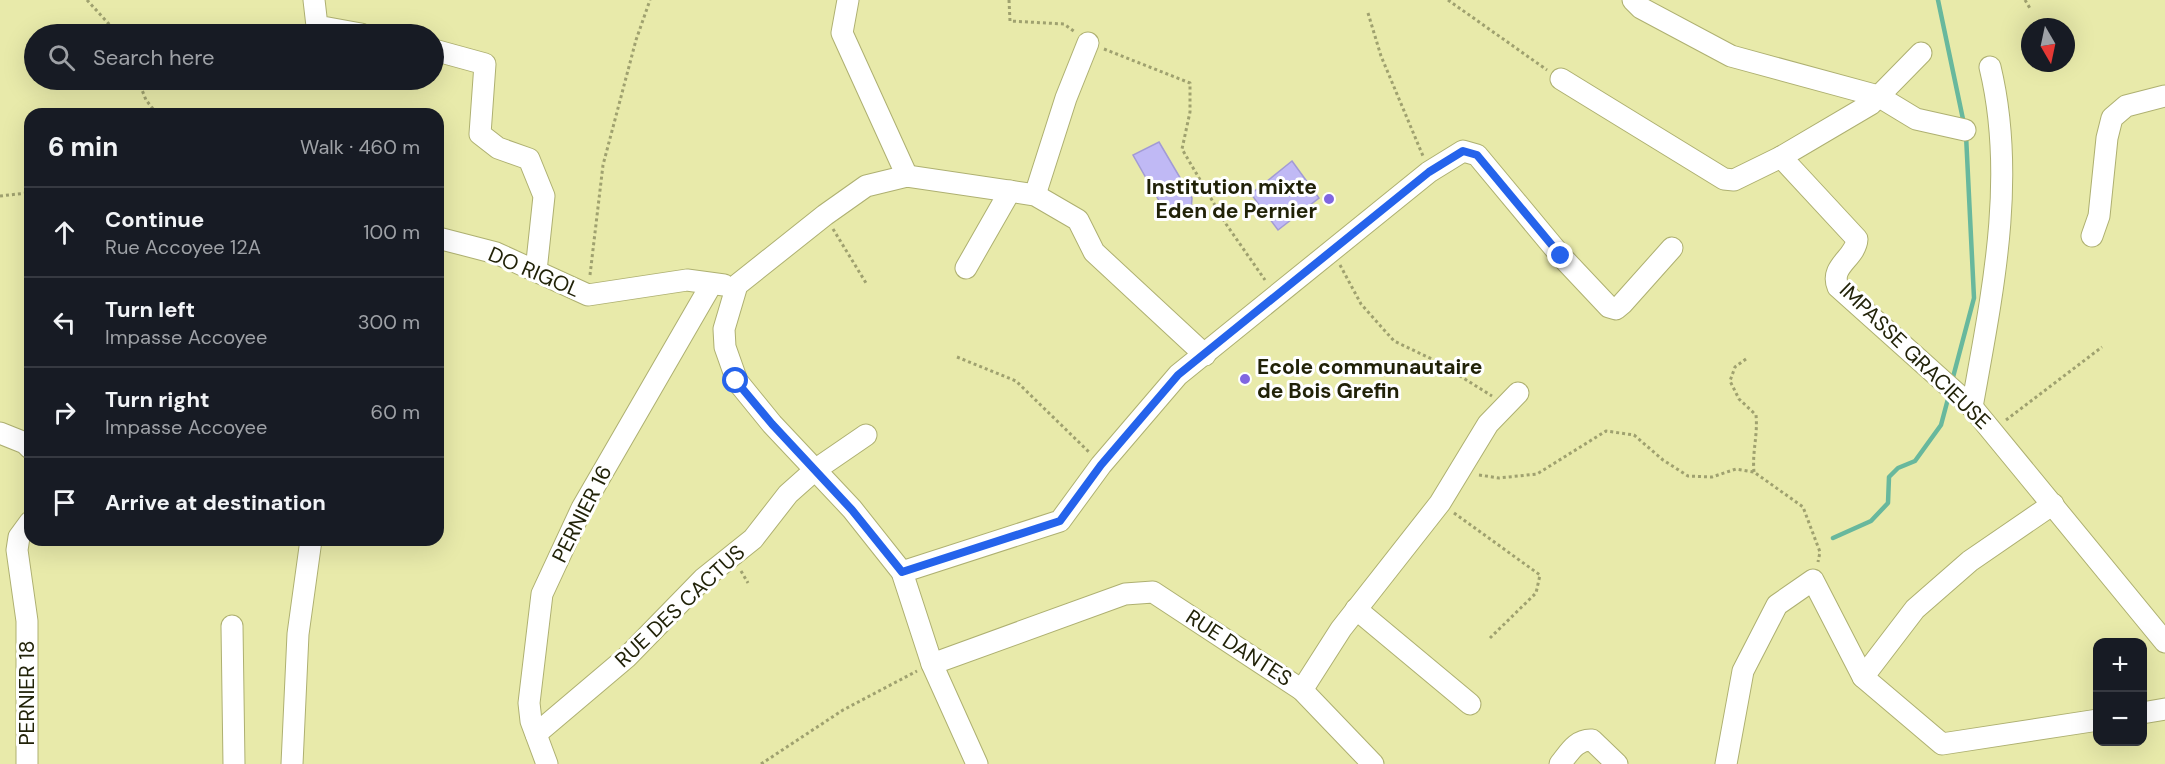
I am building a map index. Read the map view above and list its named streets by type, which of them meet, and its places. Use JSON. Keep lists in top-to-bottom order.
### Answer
{
  "streets": {
    "street": [
      "DO RIGOL",
      "IMPASSE GRACIEUSE",
      "PERNIER 16",
      "RUE DES CACTUS",
      "RUE DANTES",
      "PERNIER 18"
    ]
  },
  "crossings": [
    ["DO RIGOL", "PERNIER 16"],
    ["PERNIER 16", "RUE DES CACTUS"]
  ],
  "places": ["Institution mixte Eden de Pernier", "Ecole communautaire de Bois Grefin"],
  "north": "bottom",
  "page": {
    "search": "Search here",
    "heading": ["6 min", "Walk · 460 m"],
    "list": [
      ["Continue", "Rue Accoyee 12A", "100 m"],
      ["Turn left", "Impasse Accoyee", "300 m"],
      ["Turn right", "Impasse Accoyee", "60 m"],
      "Arrive at destination"
    ],
    "map_buttons": ["+", "−"]
  }
}
